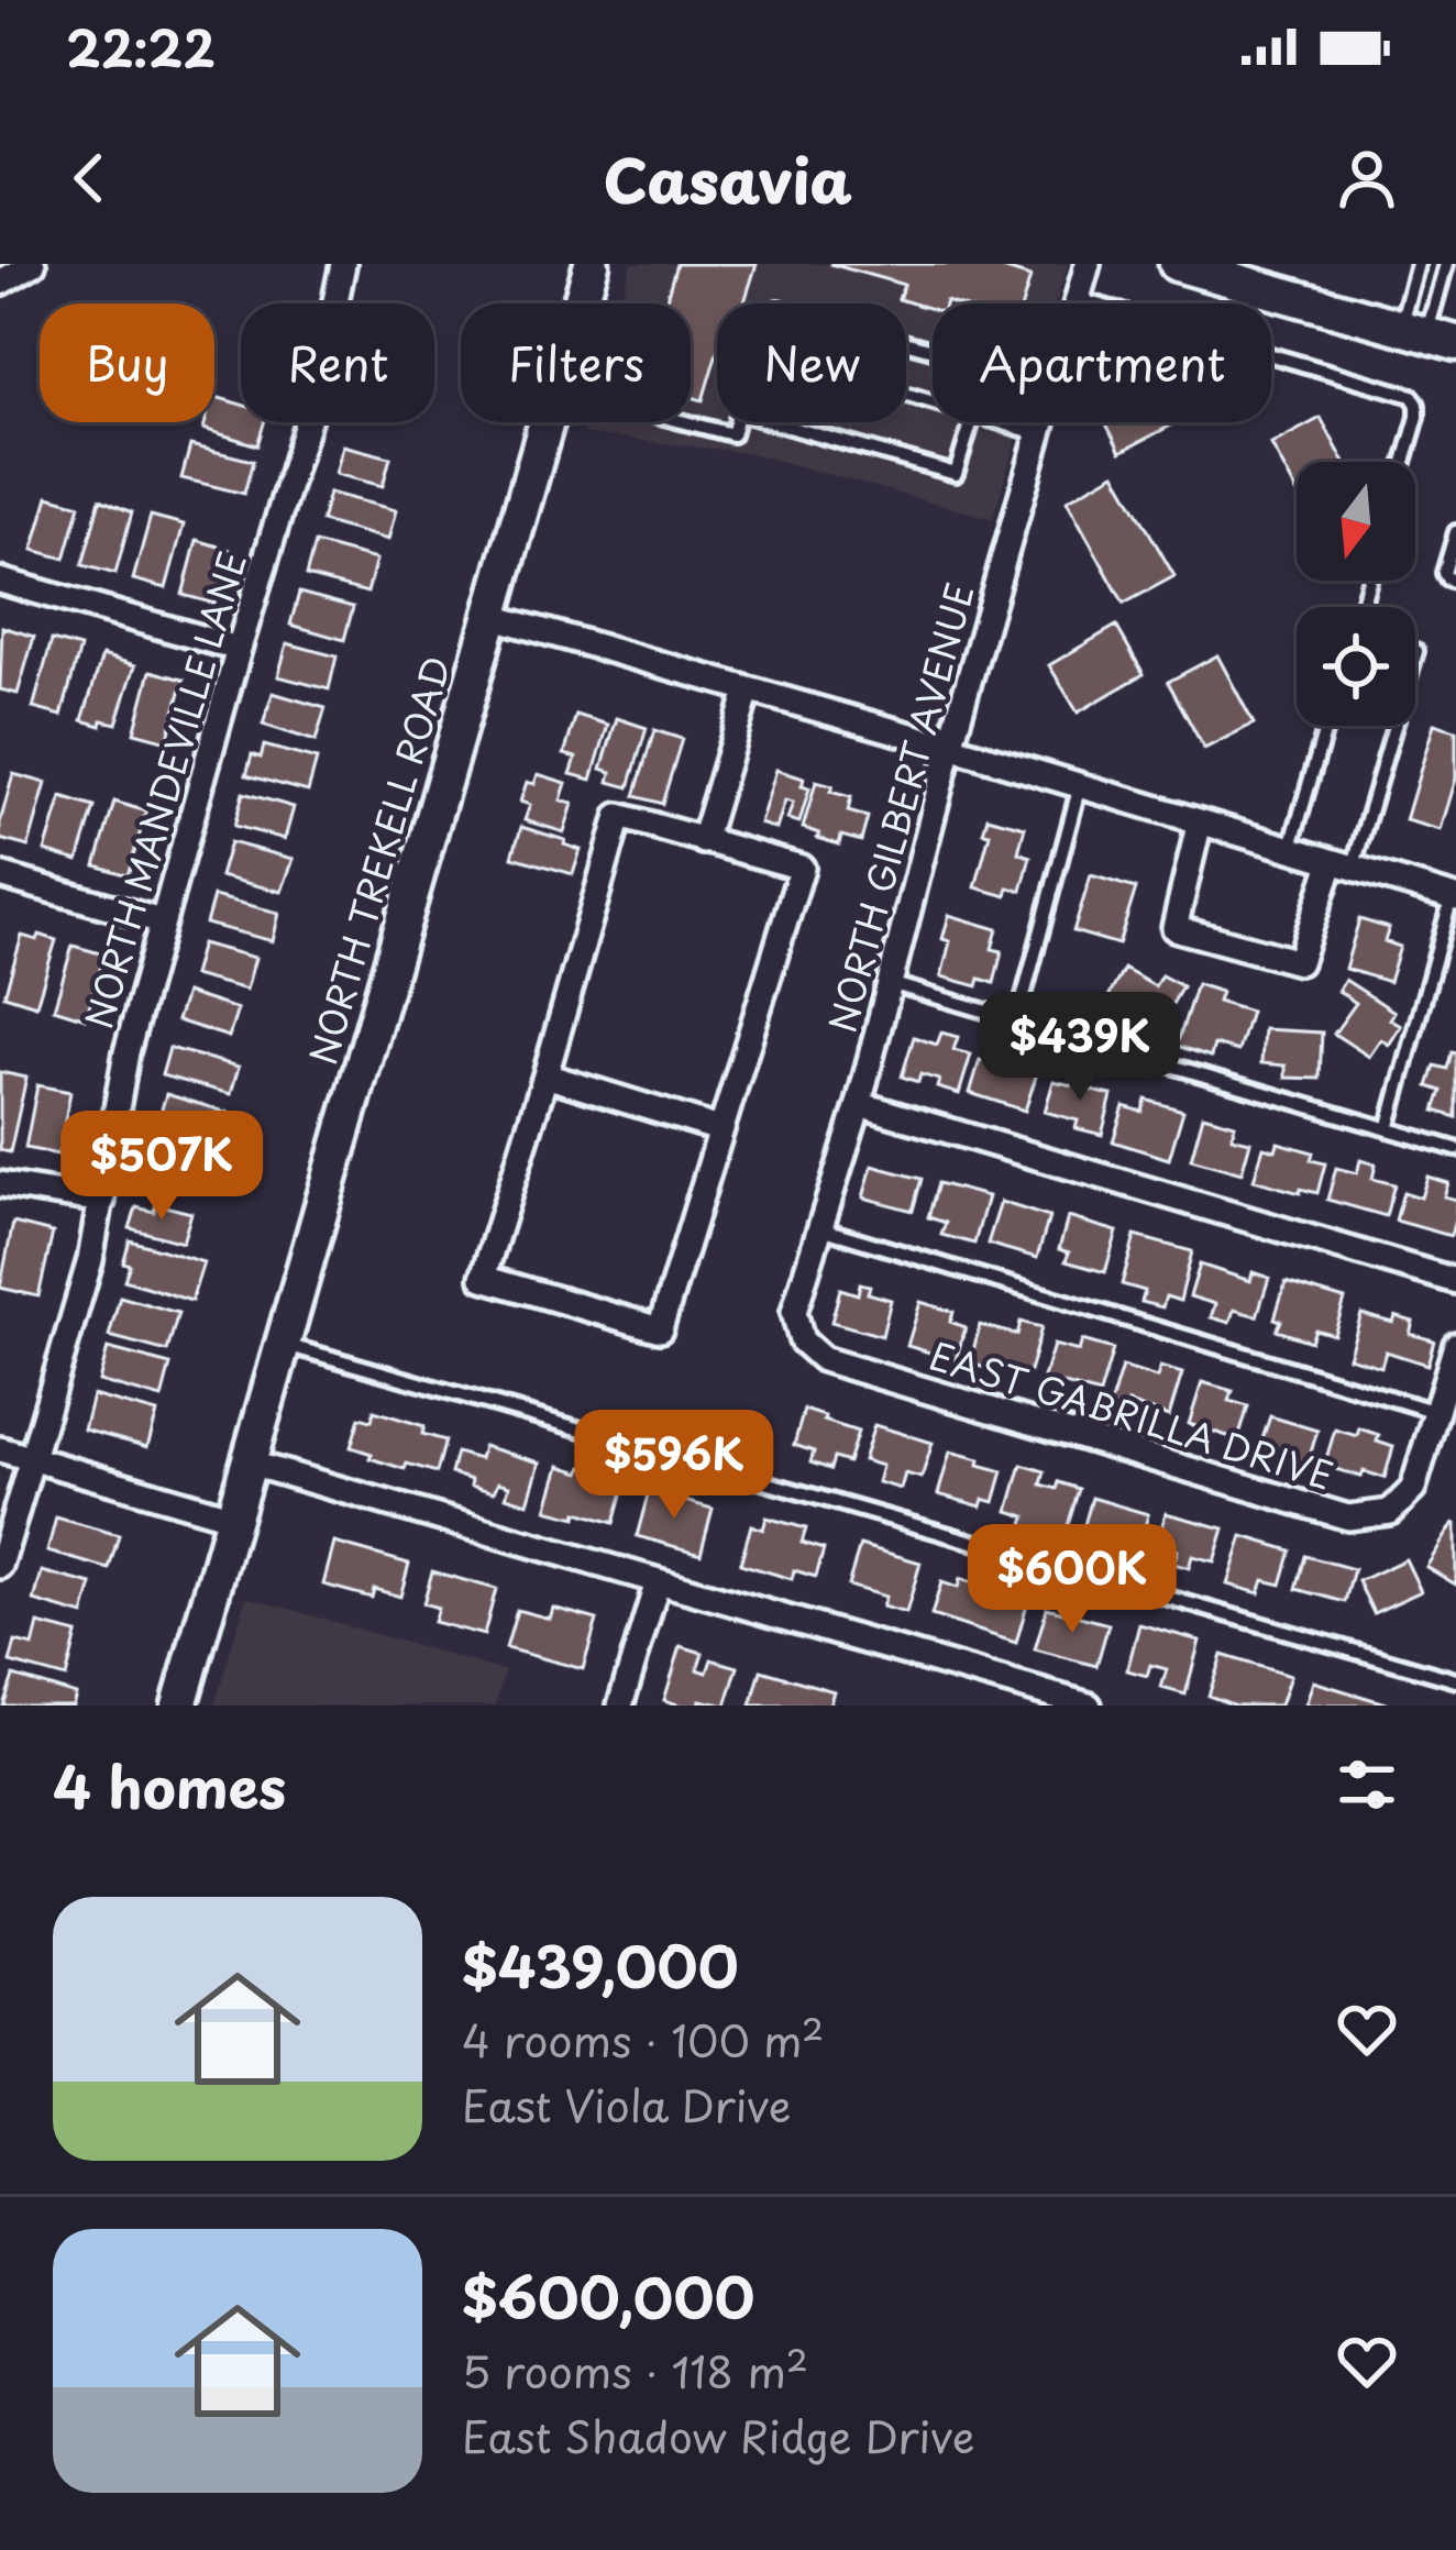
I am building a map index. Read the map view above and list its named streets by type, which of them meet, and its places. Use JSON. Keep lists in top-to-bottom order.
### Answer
{
  "streets": {
    "main road": ["NORTH TREKELL ROAD"],
    "street": ["NORTH MANDEVILLE LANE", "NORTH GILBERT AVENUE", "EAST GABRILLA DRIVE"]
  },
  "crossings": [
    ["NORTH GILBERT AVENUE", "EAST GABRILLA DRIVE"]
  ],
  "north": "bottom",
  "page": {
    "status": "22:22",
    "header": "Casavia",
    "chip": [
      "Buy",
      "Rent",
      "Filters",
      "New",
      "Apartment"
    ],
    "price": [
      "$439K",
      "$507K",
      "$596K",
      "$600K"
    ],
    "heading": "4 homes",
    "list": [
      {
        "name": "$439,000",
        "note": "4 rooms · 100 m² · East Viola Drive"
      },
      {
        "name": "$600,000",
        "note": "5 rooms · 118 m² · East Shadow Ridge Drive"
      }
    ]
  }
}
